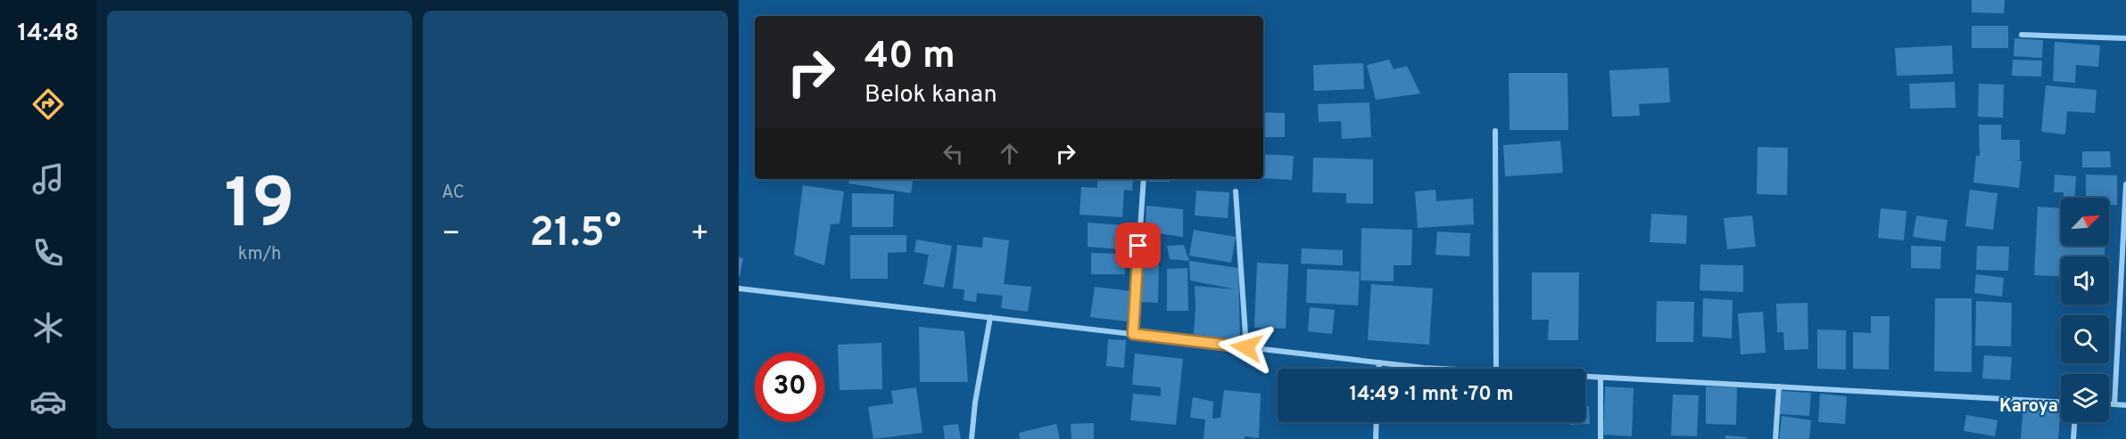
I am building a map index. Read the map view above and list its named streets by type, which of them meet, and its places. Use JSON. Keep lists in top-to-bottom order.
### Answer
{
  "districts": ["Karoya"],
  "north": "top right",
  "page": {
    "tabs": "14:48",
    "tile": [
      ["19", "km/h"],
      "AC"
    ],
    "turn": ["40 m", "Belok kanan"],
    "heat": ["−", "21.5°", "+"],
    "limit": "30",
    "trip": "14:49 · 1 mnt · 70 m"
  }
}
